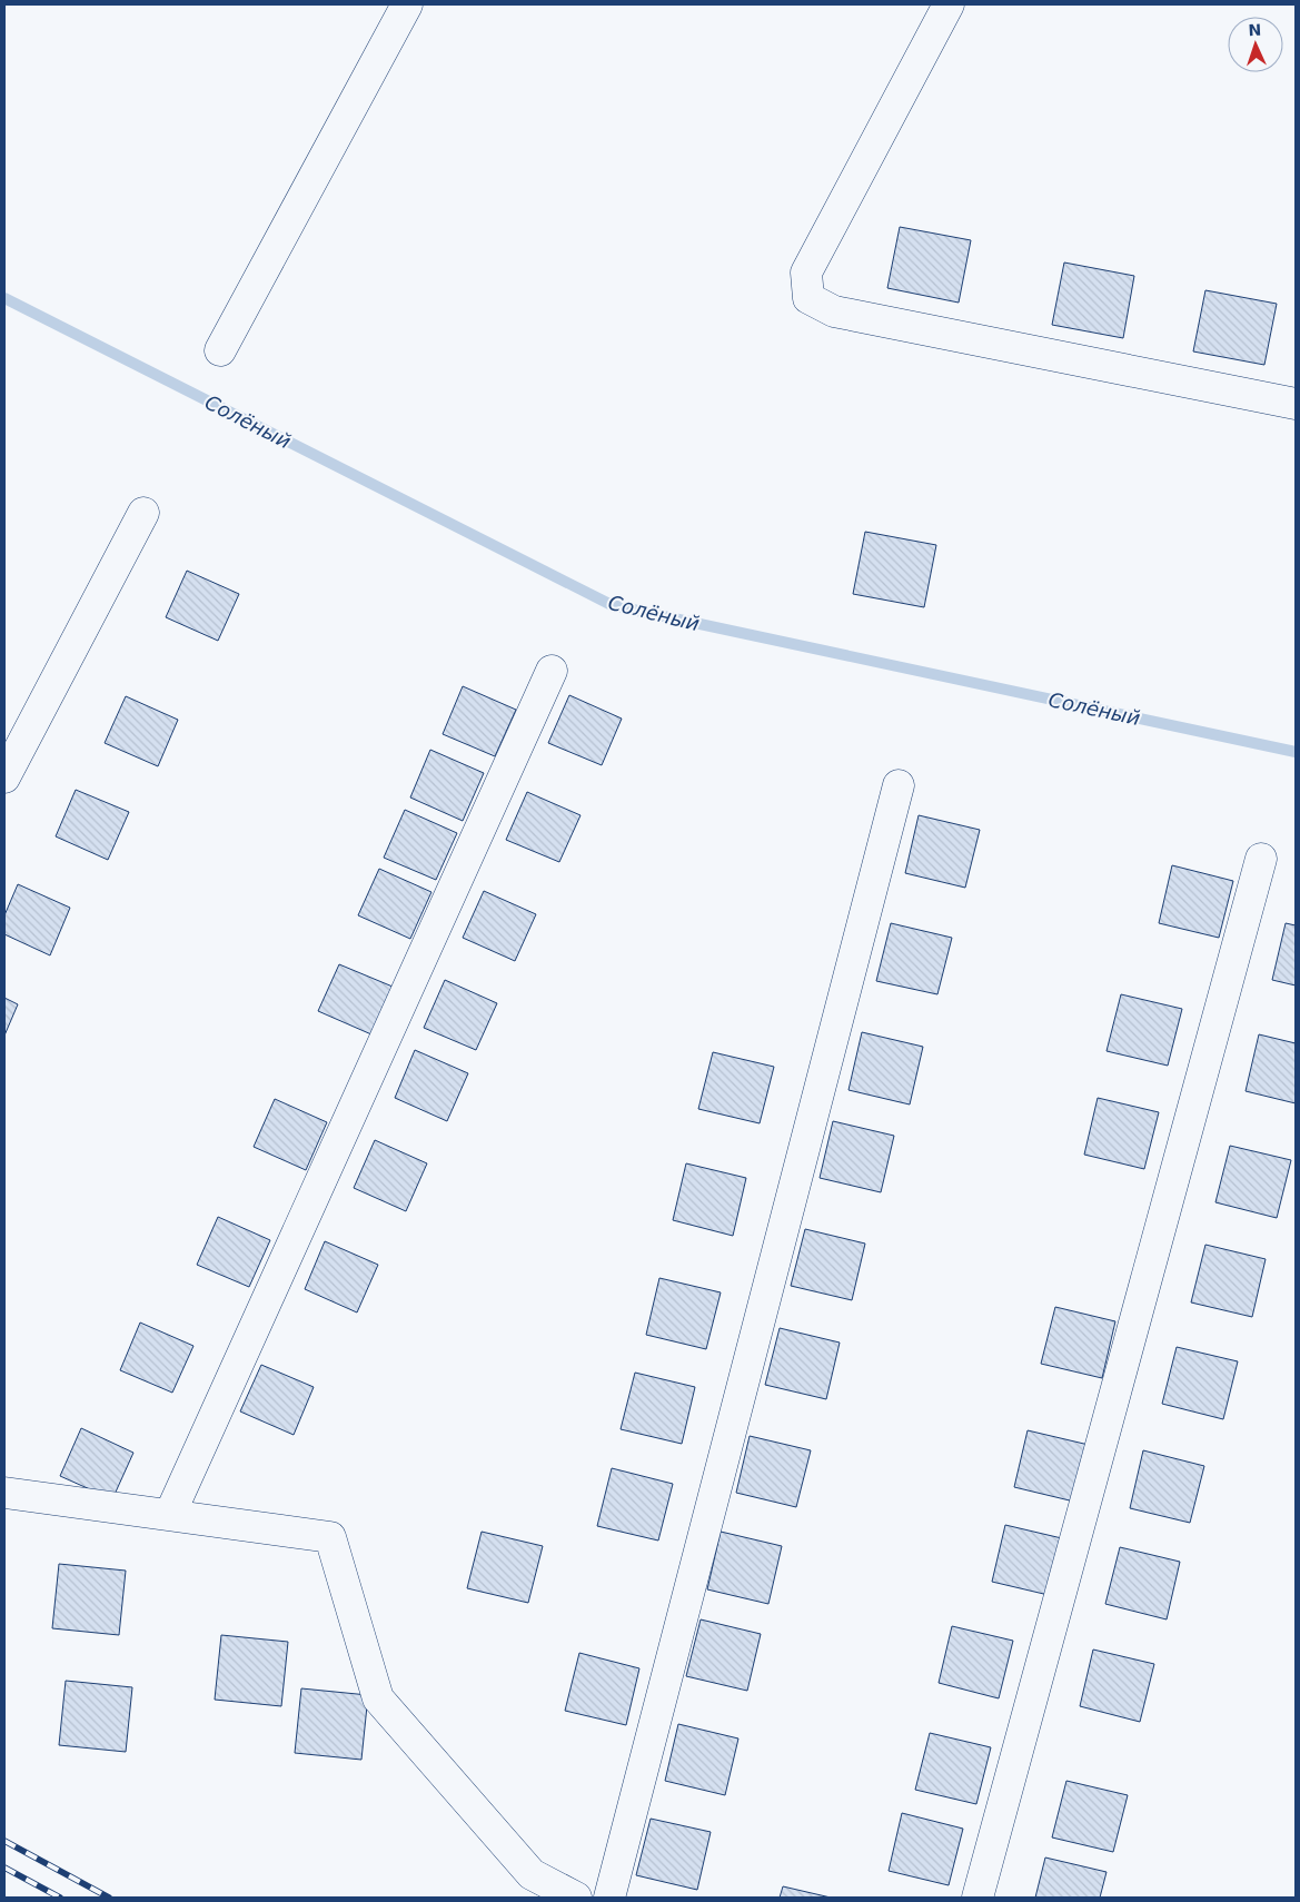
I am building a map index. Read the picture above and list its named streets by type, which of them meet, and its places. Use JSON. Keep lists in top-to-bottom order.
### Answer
{
  "water": ["Солёный"],
  "north": "top"
}
